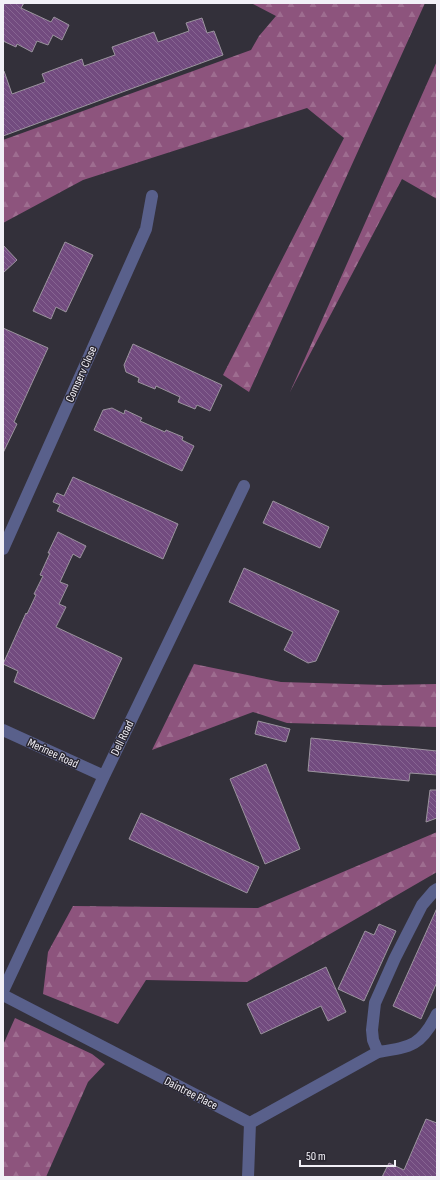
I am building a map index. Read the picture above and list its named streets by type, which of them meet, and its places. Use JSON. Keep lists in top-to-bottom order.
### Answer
{
  "streets": {
    "street": [
      "Comserv Close",
      "Dell Road",
      "Merinee Road",
      "Daintree Place"
    ]
  },
  "crossings": [
    ["Dell Road", "Merinee Road"]
  ],
  "scale_bar": "50 m"
}
